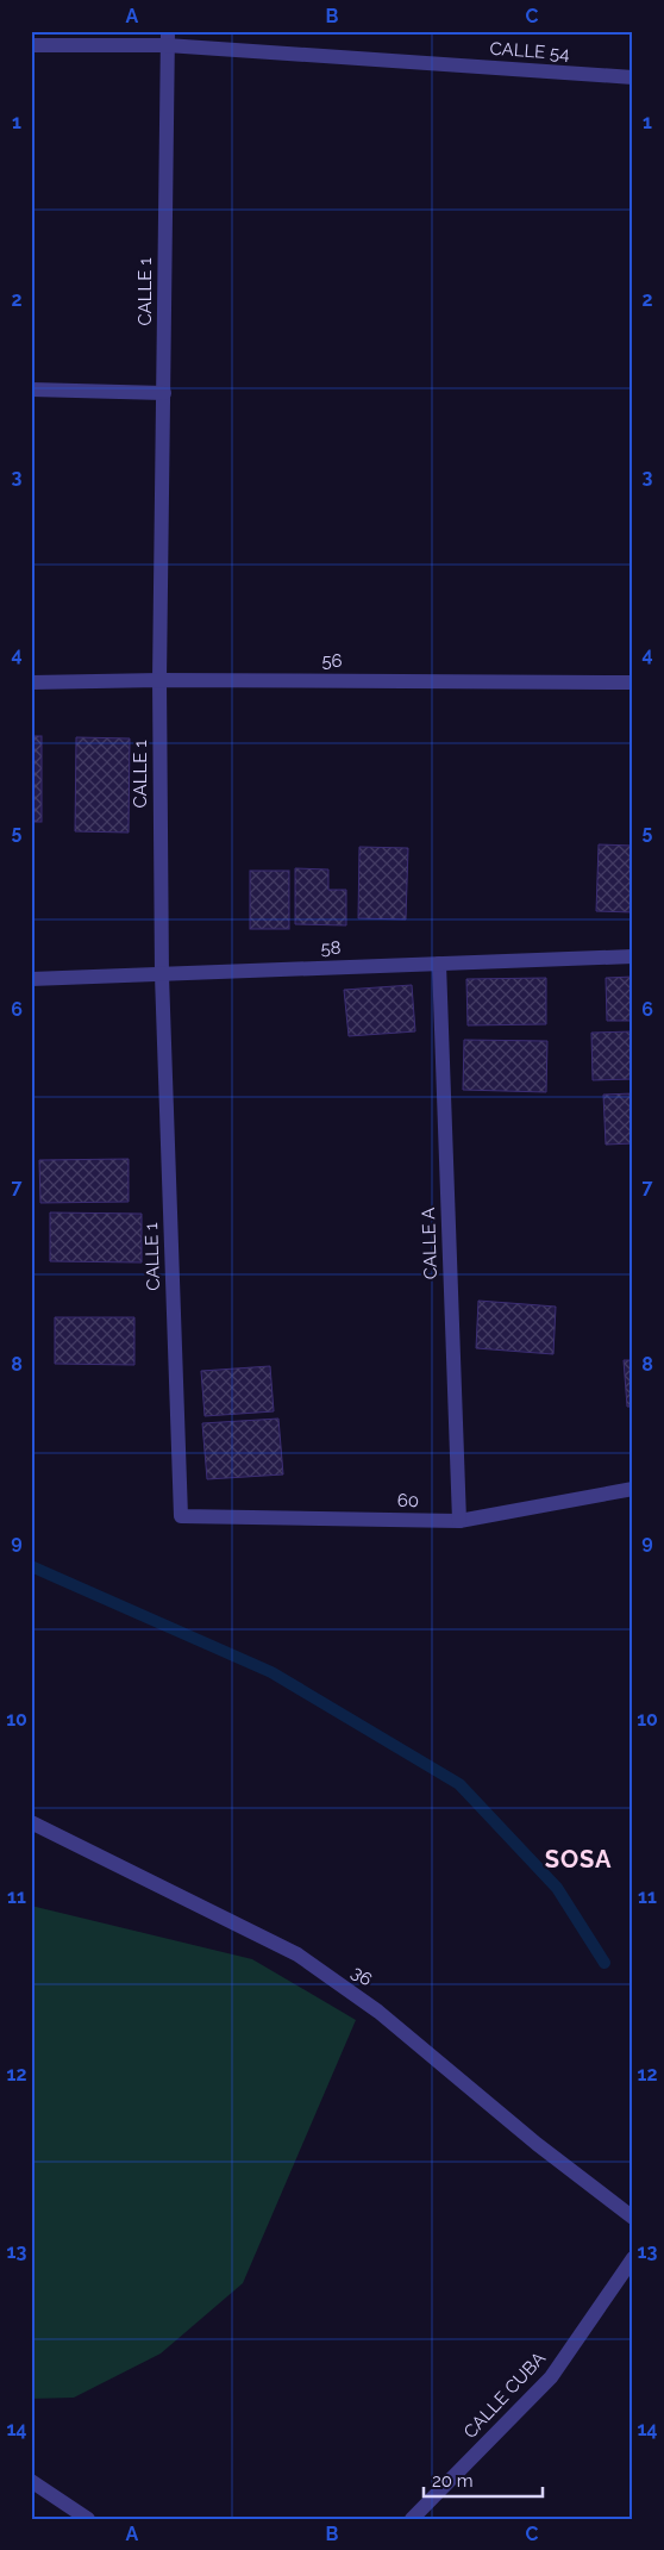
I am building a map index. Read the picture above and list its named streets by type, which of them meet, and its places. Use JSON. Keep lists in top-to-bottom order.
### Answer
{
  "streets": {
    "street": [
      "CALLE 54",
      "CALLE 1",
      "56",
      "58",
      "CALLE A",
      "60",
      "36",
      "CALLE CUBA"
    ]
  },
  "crossings": [
    ["CALLE 54", "CALLE 1"],
    ["CALLE 1", "56"],
    ["CALLE 1", "58"],
    ["CALLE 1", "60"],
    ["58", "CALLE A"],
    ["CALLE A", "60"]
  ],
  "districts": ["SOSA"],
  "scale_bar": "20 m",
  "grid": {
    "columns": ["A", "B", "C"],
    "rows": [
      "1",
      "2",
      "3",
      "4",
      "5",
      "6",
      "7",
      "8",
      "9",
      "10",
      "11",
      "12",
      "13",
      "14"
    ]
  }
}
